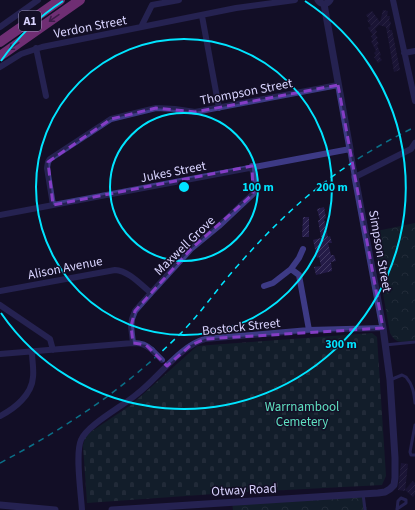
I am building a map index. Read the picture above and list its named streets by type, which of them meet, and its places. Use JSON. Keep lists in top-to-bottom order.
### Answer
{
  "streets": {
    "highway": ["A1"],
    "street": [
      "Verdon Street",
      "Thompson Street",
      "Jukes Street",
      "Maxwell Grove",
      "Simpson Street",
      "Alison Avenue",
      "Bostock Street",
      "Otway Road"
    ]
  },
  "crossings": [
    ["Thompson Street", "Jukes Street"],
    ["Thompson Street", "Simpson Street"],
    ["Jukes Street", "Maxwell Grove"],
    ["Jukes Street", "Simpson Street"],
    ["Maxwell Grove", "Alison Avenue"],
    ["Simpson Street", "Bostock Street"],
    ["Simpson Street", "Otway Road"]
  ],
  "parks": ["Warrnambool Cemetery"],
  "rings": ["100 m", "200 m", "300 m"]
}
